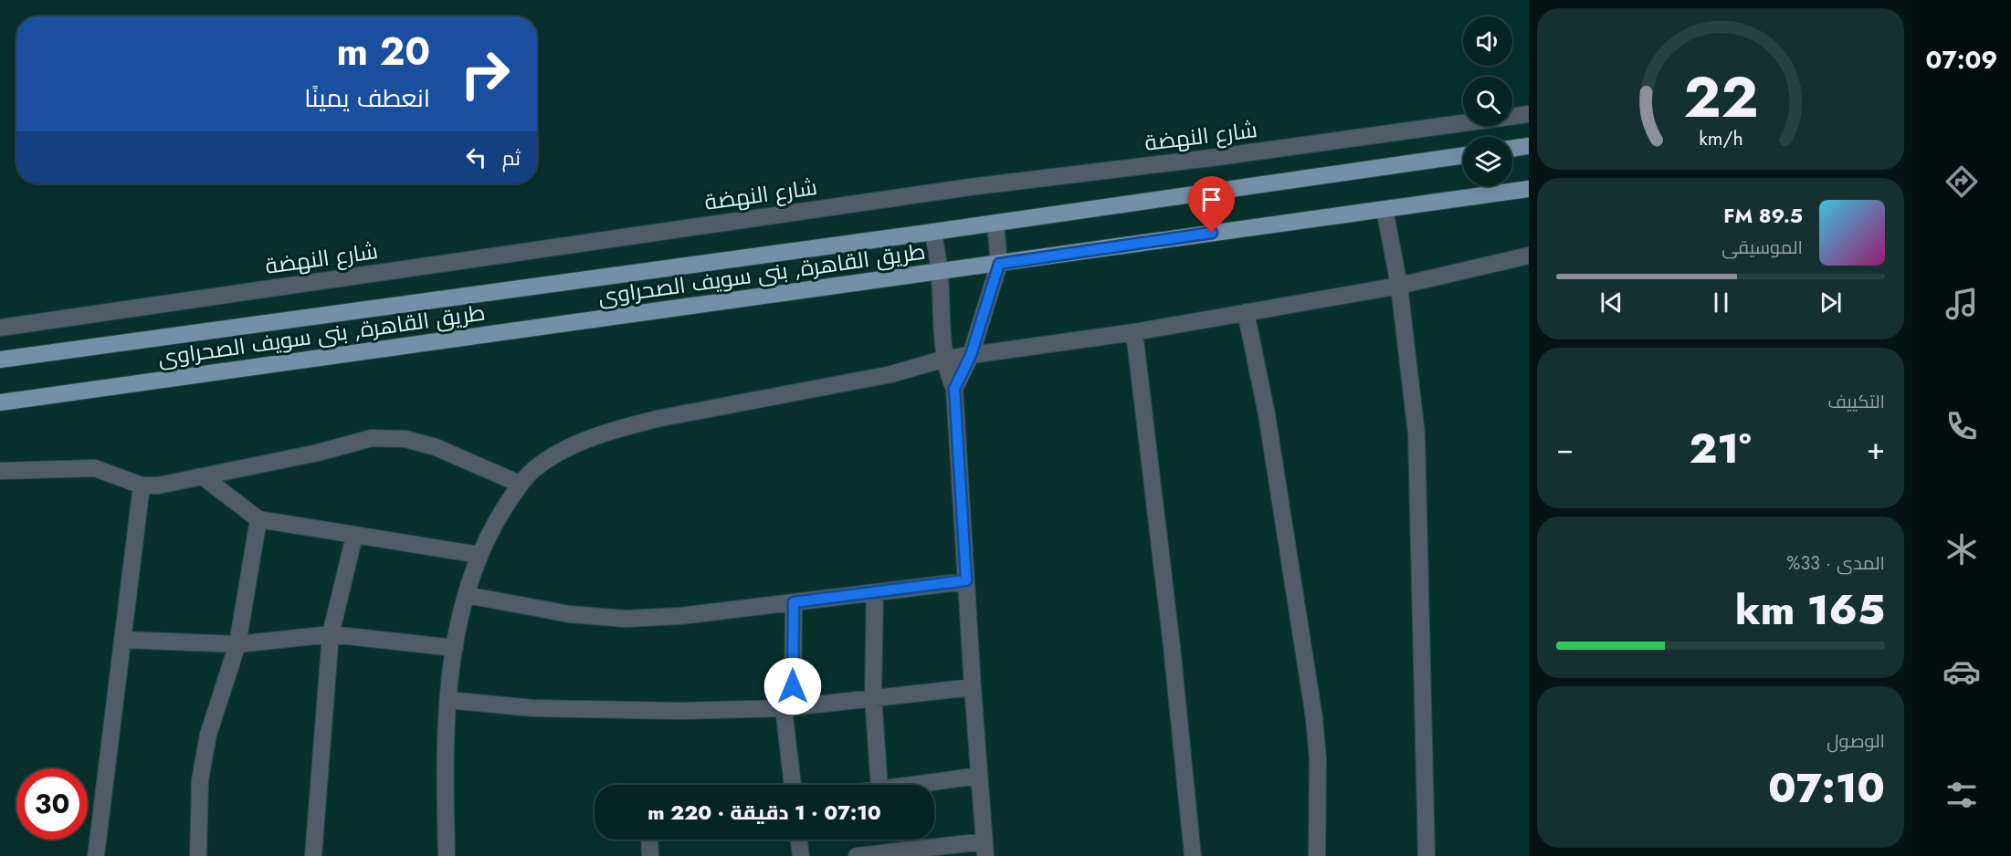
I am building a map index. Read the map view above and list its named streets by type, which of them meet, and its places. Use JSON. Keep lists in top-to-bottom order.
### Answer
{
  "streets": {
    "main road": ["طريق القاهرة, بنى سويف الصحراوى"],
    "street": ["شارع النهضة"]
  },
  "page": {
    "tabs": "07:09",
    "turn": ["20 m", "انعطف يمينًا"],
    "then": "ثم",
    "song": ["89.5 FM", "الموسيقى"],
    "tile": [
      "التكييف",
      ["المدى · 33%", "165 km"],
      ["الوصول", "07:10"]
    ],
    "heat": ["−", "21°", "+"],
    "limit": "30",
    "trip": "07:10 · 1 دقيقة · 220 m",
    "gauge": ["22", "km/h"]
  }
}
